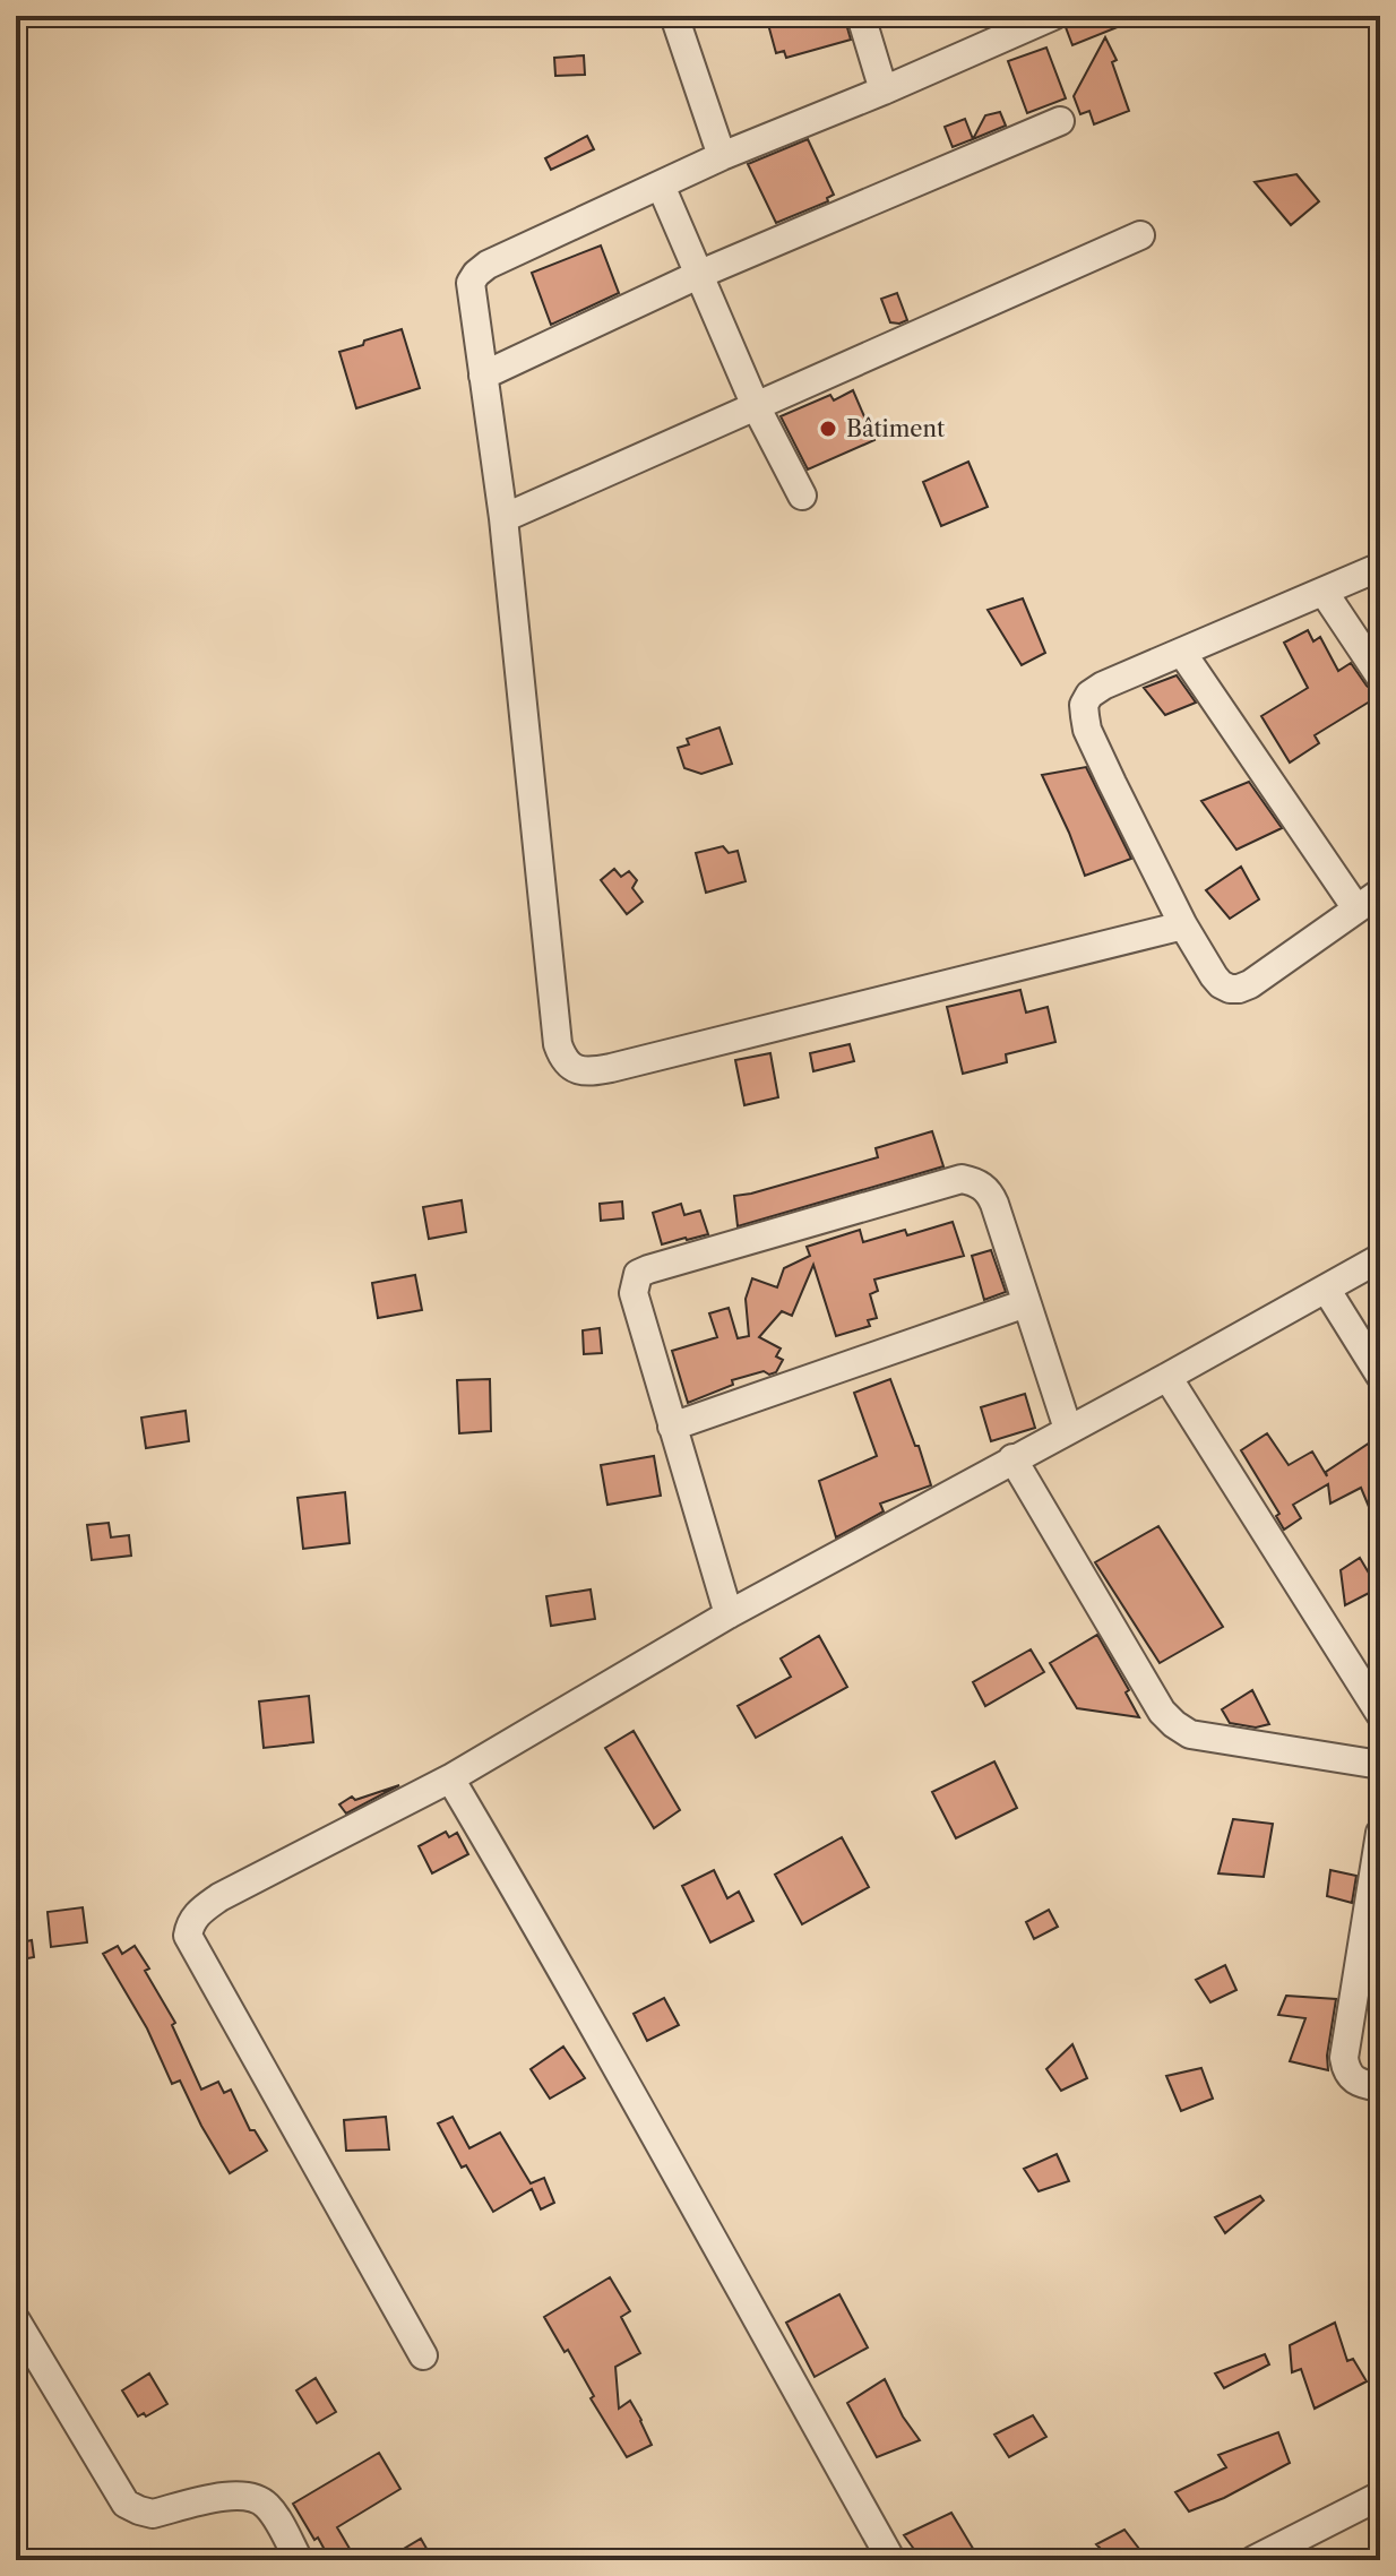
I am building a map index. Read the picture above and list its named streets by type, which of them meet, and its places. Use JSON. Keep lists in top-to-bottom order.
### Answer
{
  "places": ["Bâtiment"]
}
